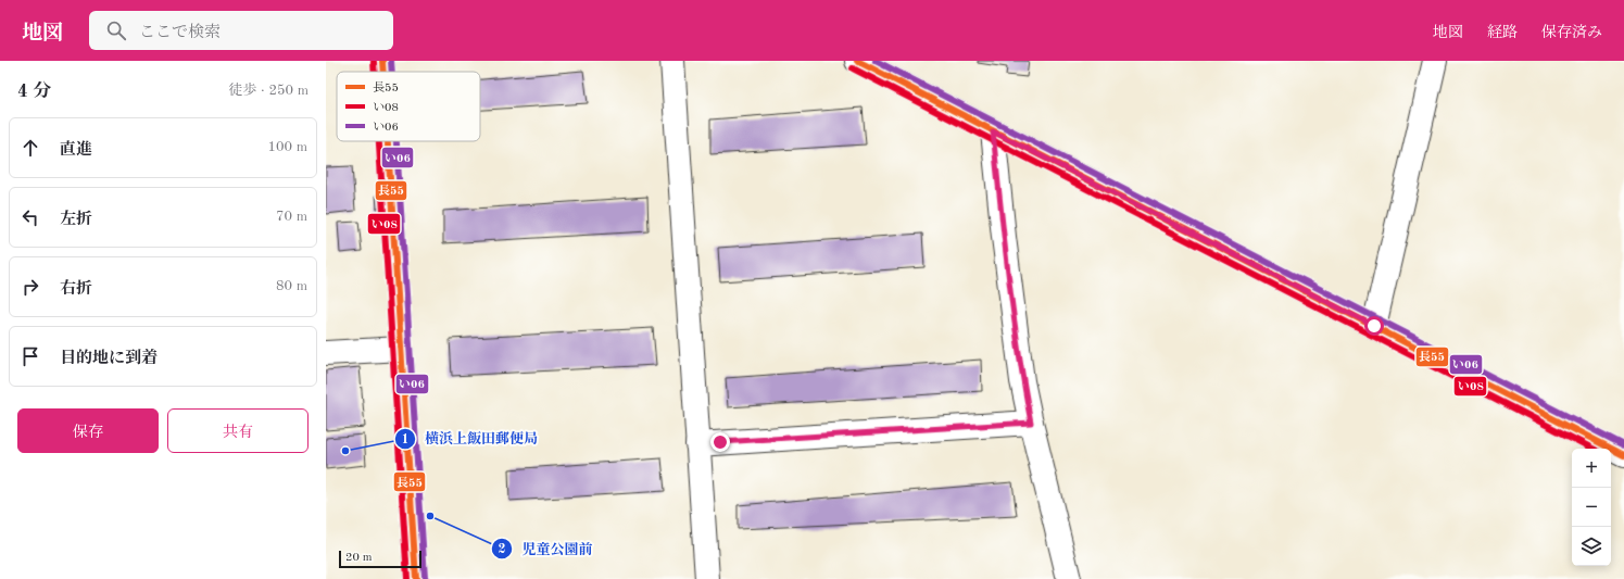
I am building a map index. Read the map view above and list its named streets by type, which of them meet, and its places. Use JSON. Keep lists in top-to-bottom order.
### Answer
{
  "places": ["横浜上飯田郵便局", "児童公園前"],
  "lines": ["transit line 長55", "transit line い06", "transit line い08"],
  "legend": ["長55", "い08", "い06"],
  "scale_bar": "20 m",
  "page": {
    "header": "地図",
    "search": "ここで検索",
    "nav": ["地図", "経路", "保存済み"],
    "heading": ["4 分", "徒歩 · 250 m"],
    "list": [
      ["直進", "100 m"],
      ["左折", "70 m"],
      ["右折", "80 m"],
      "目的地に到着"
    ],
    "buttons": ["保存", "共有"],
    "map_buttons": ["+", "−"],
    "scale": "20 m"
  }
}
